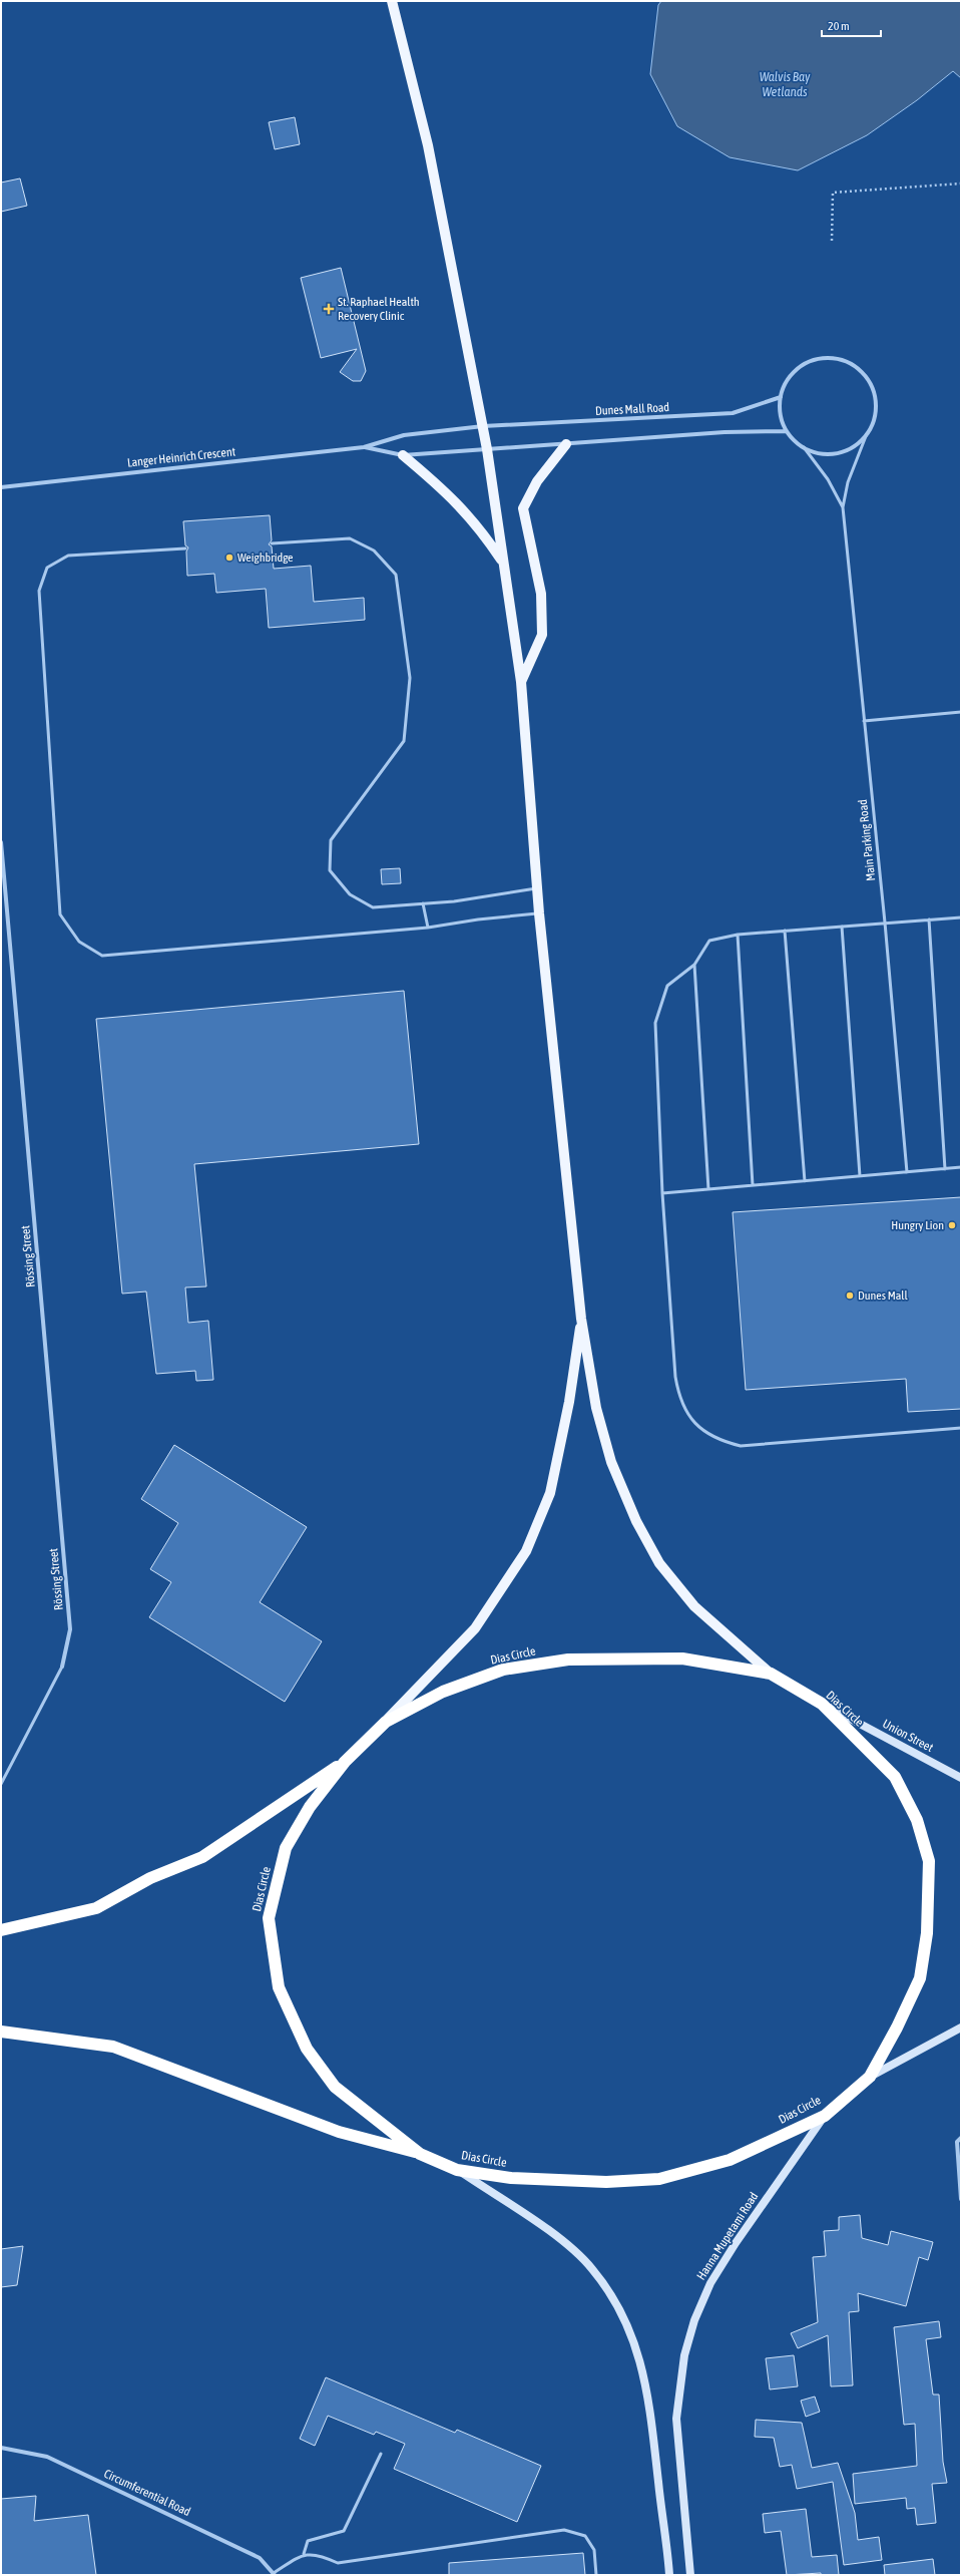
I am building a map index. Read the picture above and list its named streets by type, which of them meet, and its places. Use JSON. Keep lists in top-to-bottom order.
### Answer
{
  "streets": {
    "highway": ["Dias Circle"],
    "main road": ["Union Street", "Hanna Mupetami Road"],
    "street": [
      "Dunes Mall Road",
      "Langer Heinrich Crescent",
      "Rössing Street",
      "Circumferential Road"
    ],
    "lane": ["Main Parking Road"]
  },
  "crossings": [
    ["Dunes Mall Road", "Langer Heinrich Crescent"],
    ["Dunes Mall Road", "Main Parking Road"],
    ["Dias Circle", "Union Street"],
    ["Dias Circle", "Hanna Mupetami Road"]
  ],
  "water": ["Walvis Bay Wetlands"],
  "places": {
    "health": ["St. Raphael Health Recovery Clinic"],
    "other": ["Weighbridge", "Hungry Lion", "Dunes Mall"]
  },
  "scale_bar": "20 m"
}
